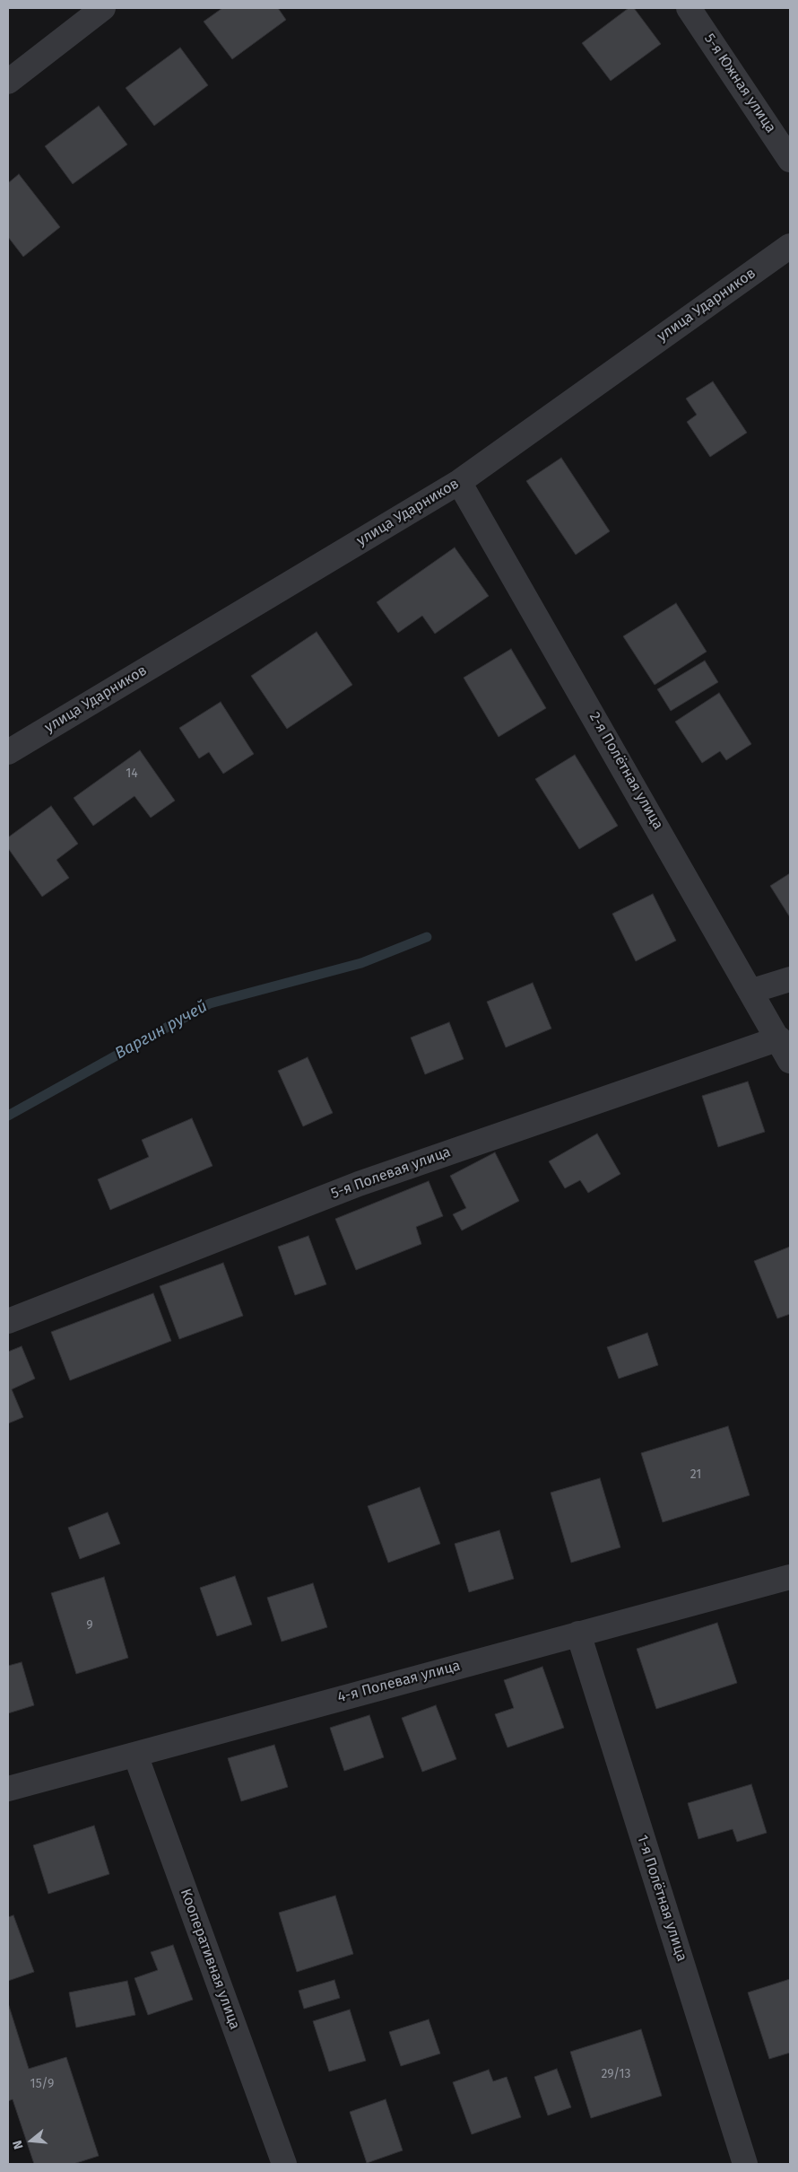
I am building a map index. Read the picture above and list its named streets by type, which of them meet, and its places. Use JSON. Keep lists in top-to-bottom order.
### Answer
{
  "streets": {
    "street": [
      "5-я Южная улица",
      "улица Ударников",
      "2-я Полётная улица",
      "5-я Полевая улица",
      "4-я Полевая улица",
      "1-я Полётная улица",
      "Кооперативная улица"
    ]
  },
  "crossings": [
    ["улица Ударников", "2-я Полётная улица"],
    ["2-я Полётная улица", "5-я Полевая улица"],
    ["4-я Полевая улица", "1-я Полётная улица"],
    ["4-я Полевая улица", "Кооперативная улица"]
  ],
  "water": ["Варгин ручей"],
  "house_numbers": [
    "14",
    "21",
    "9",
    "29/13",
    "15/9"
  ],
  "north": "left"
}
